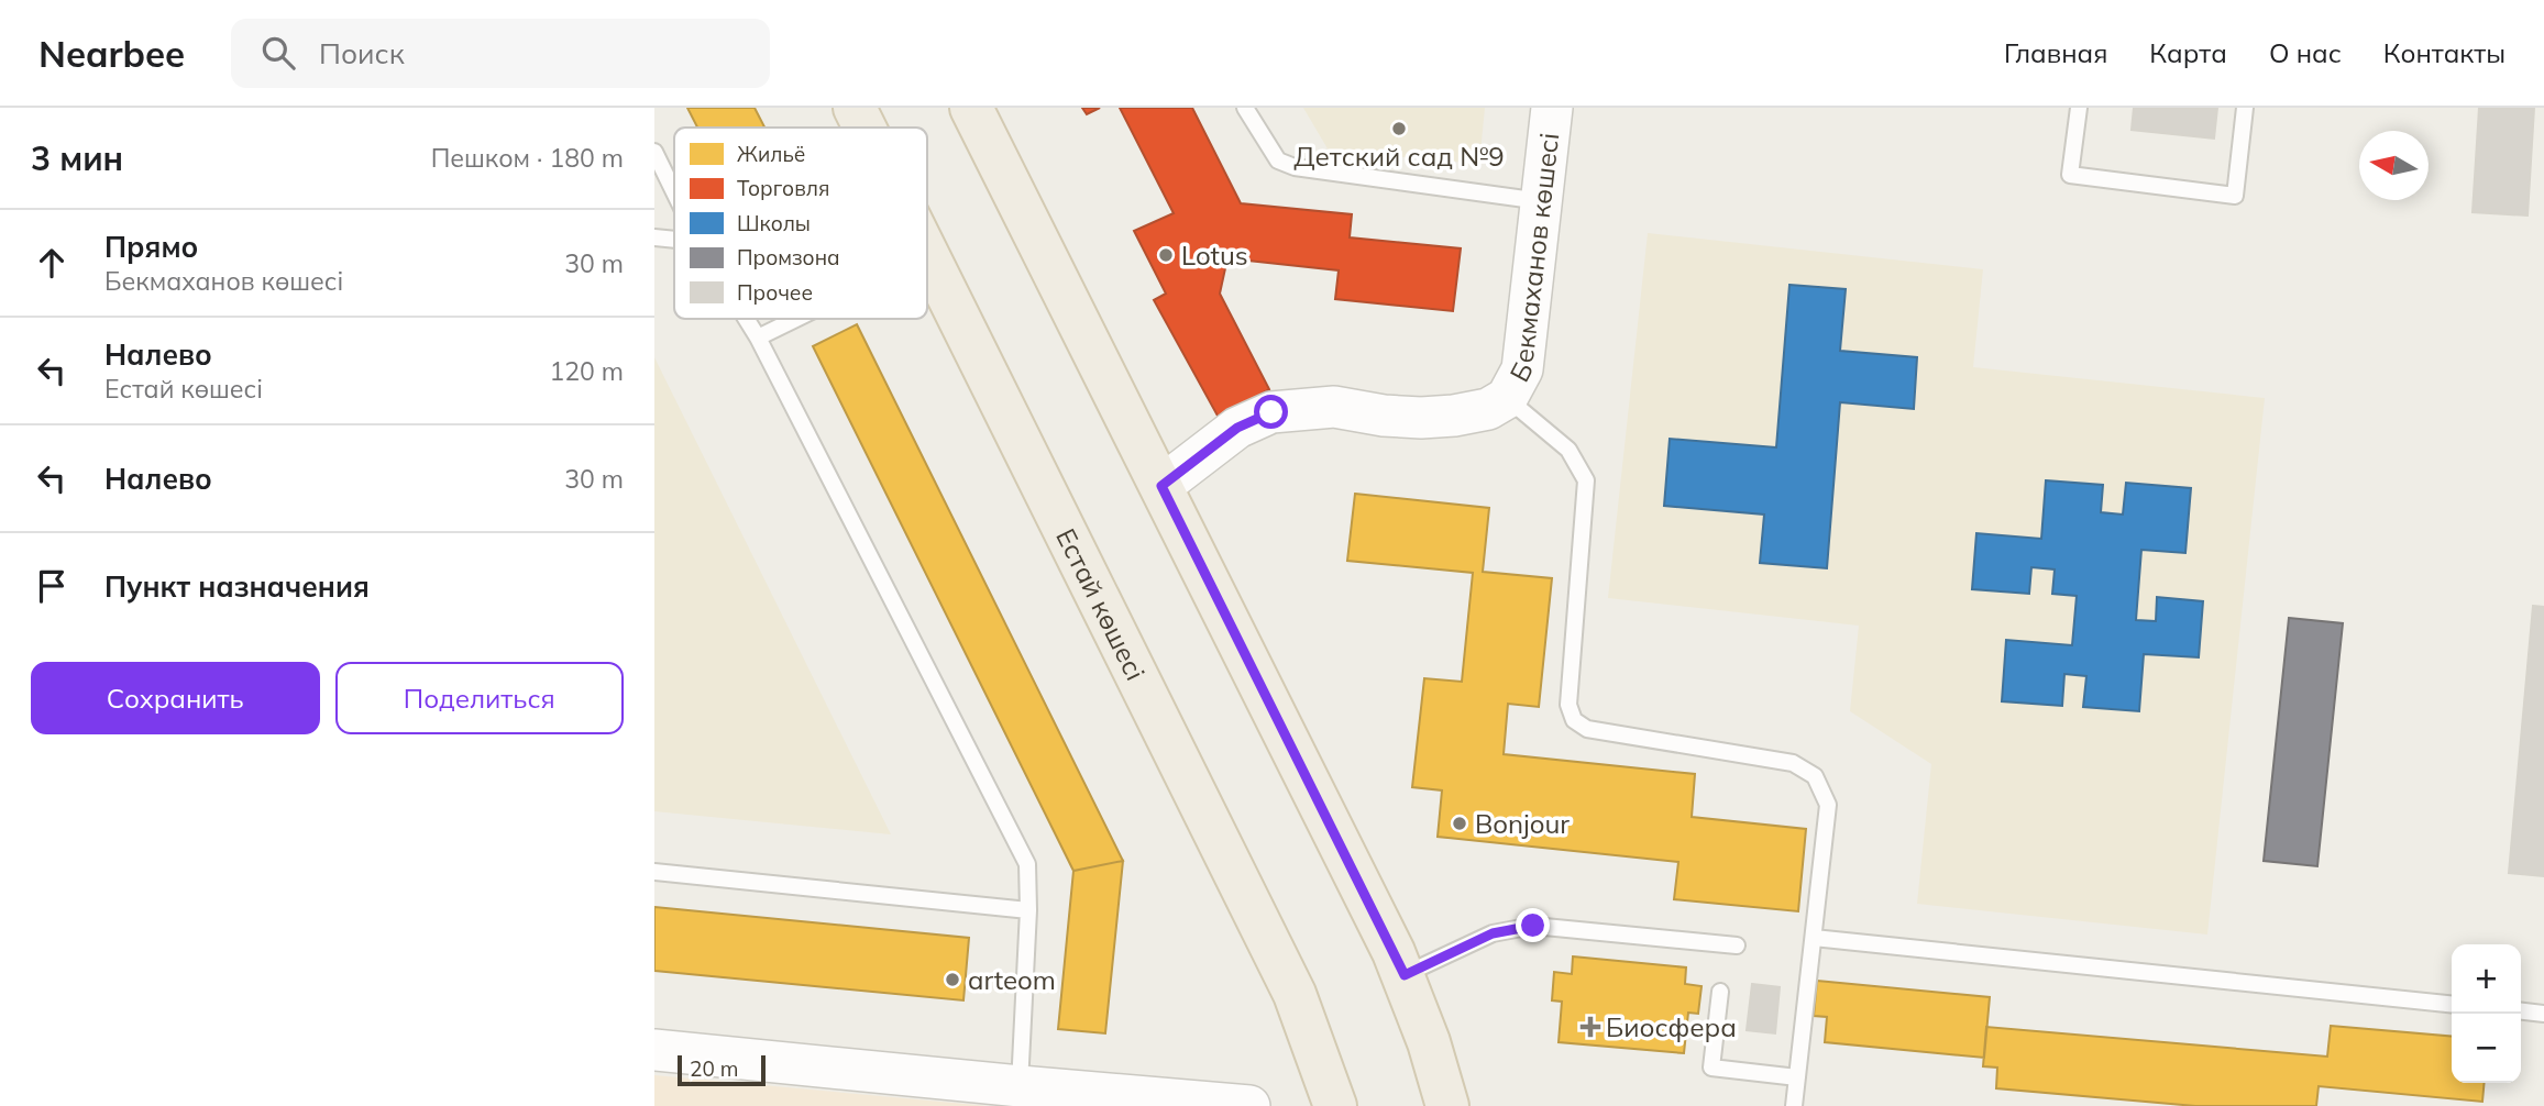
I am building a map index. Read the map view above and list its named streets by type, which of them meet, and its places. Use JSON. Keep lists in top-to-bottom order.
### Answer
{
  "streets": {
    "main road": ["Естай көшесі"],
    "street": ["Бекмаханов көшесі"]
  },
  "places": {
    "other": [
      "Детский сад №9",
      "Lotus",
      "Bonjour",
      "arteom"
    ],
    "health": ["Биосфера"]
  },
  "legend": [
    "Жильё",
    "Торговля",
    "Школы",
    "Промзона",
    "Прочее"
  ],
  "scale_bar": "20 m",
  "north": "left",
  "page": {
    "header": "Nearbee",
    "search": "Поиск",
    "nav": [
      "Главная",
      "Карта",
      "О нас",
      "Контакты"
    ],
    "heading": ["3 мин", "Пешком · 180 m"],
    "list": [
      ["Прямо", "Бекмаханов көшесі", "30 m"],
      ["Налево", "Естай көшесі", "120 m"],
      ["Налево", "30 m"],
      "Пункт назначения"
    ],
    "buttons": ["Сохранить", "Поделиться"],
    "map_buttons": ["+", "−"],
    "scale": "20 m"
  }
}
